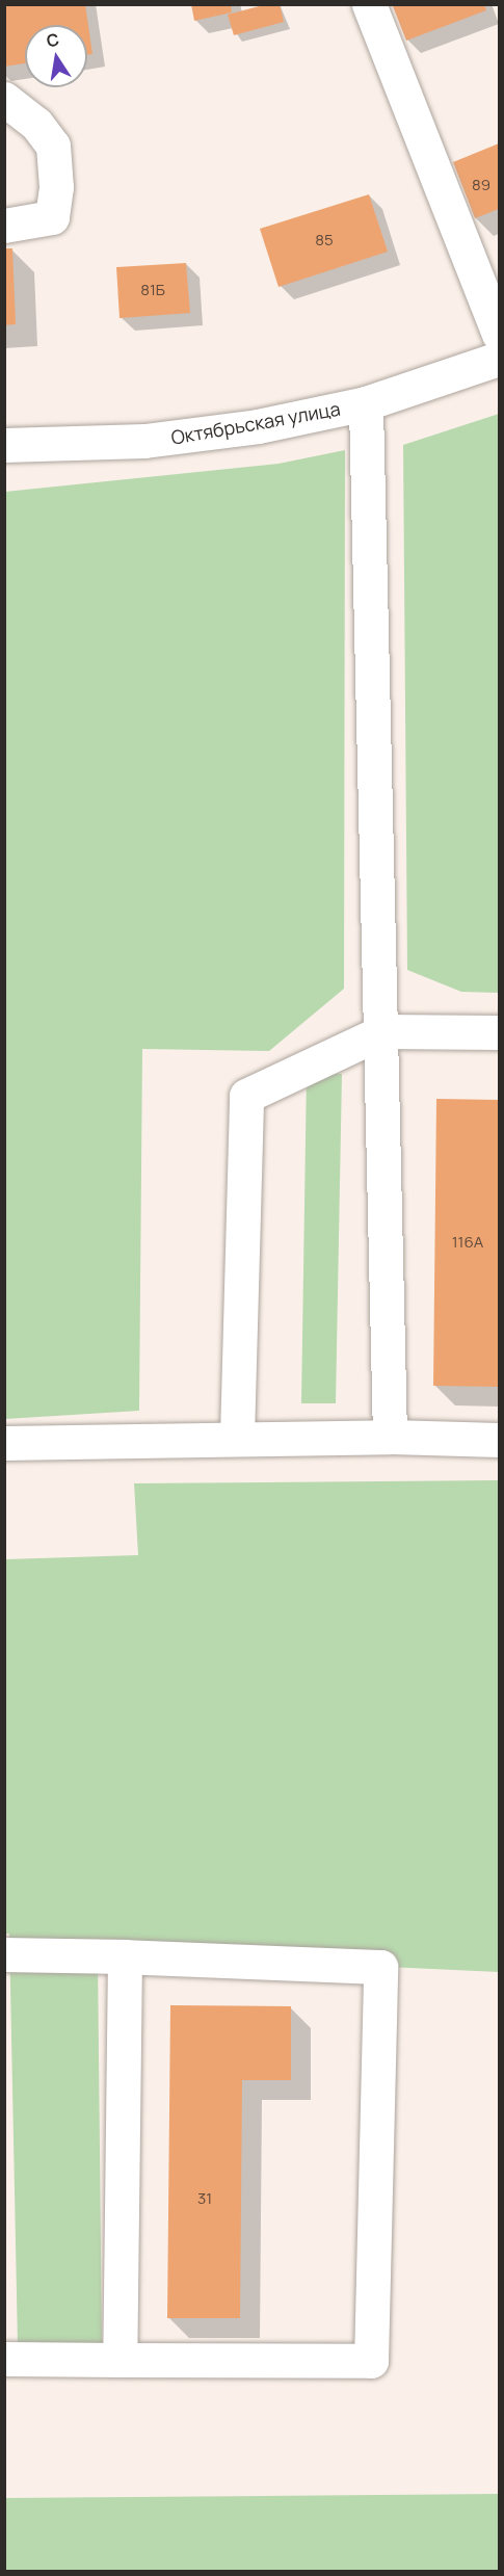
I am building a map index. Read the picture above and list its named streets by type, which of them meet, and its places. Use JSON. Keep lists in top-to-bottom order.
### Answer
{
  "streets": {
    "street": ["Октябрьская улица"]
  },
  "house_numbers": [
    "89",
    "85",
    "81Б",
    "116А",
    "31"
  ],
  "north": "top"
}
